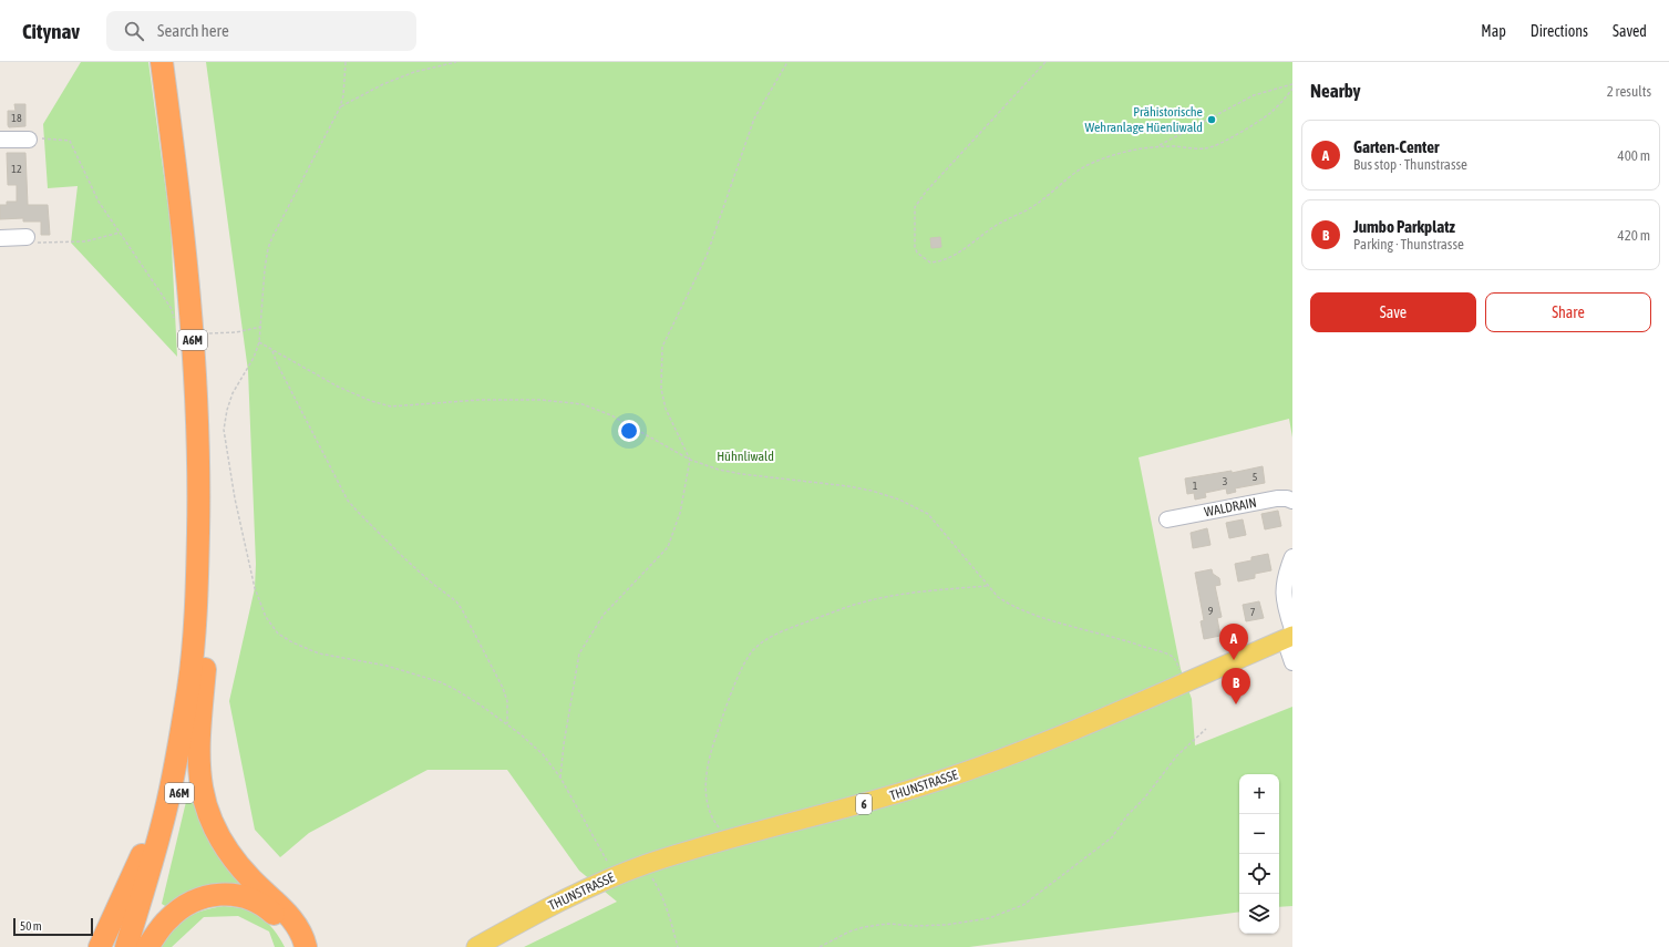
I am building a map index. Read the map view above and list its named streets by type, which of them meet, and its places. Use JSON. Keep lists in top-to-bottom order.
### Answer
{
  "streets": {
    "highway": ["A6M"],
    "main road": ["THUNSTRASSE", "6"],
    "street": ["WALDRAIN"]
  },
  "parks": ["Hühnliwald"],
  "places": ["Prähistorische Wehranlage Hüenliwald"],
  "house_numbers": [
    "18",
    "12",
    "5",
    "3",
    "1",
    "9",
    "7"
  ],
  "scale_bar": "50 m",
  "page": {
    "header": "Citynav",
    "search": "Search here",
    "nav": ["Map", "Directions", "Saved"],
    "heading": ["Nearby", "2 results"],
    "list": [
      {
        "mark": "A",
        "name": "Garten-Center",
        "note": "Bus stop · Thunstrasse",
        "value": "400 m"
      },
      {
        "mark": "B",
        "name": "Jumbo Parkplatz",
        "note": "Parking · Thunstrasse",
        "value": "420 m"
      }
    ],
    "buttons": ["Save", "Share"],
    "pins": ["A", "B"],
    "map_buttons": ["+", "−"],
    "scale": "50 m"
  }
}
